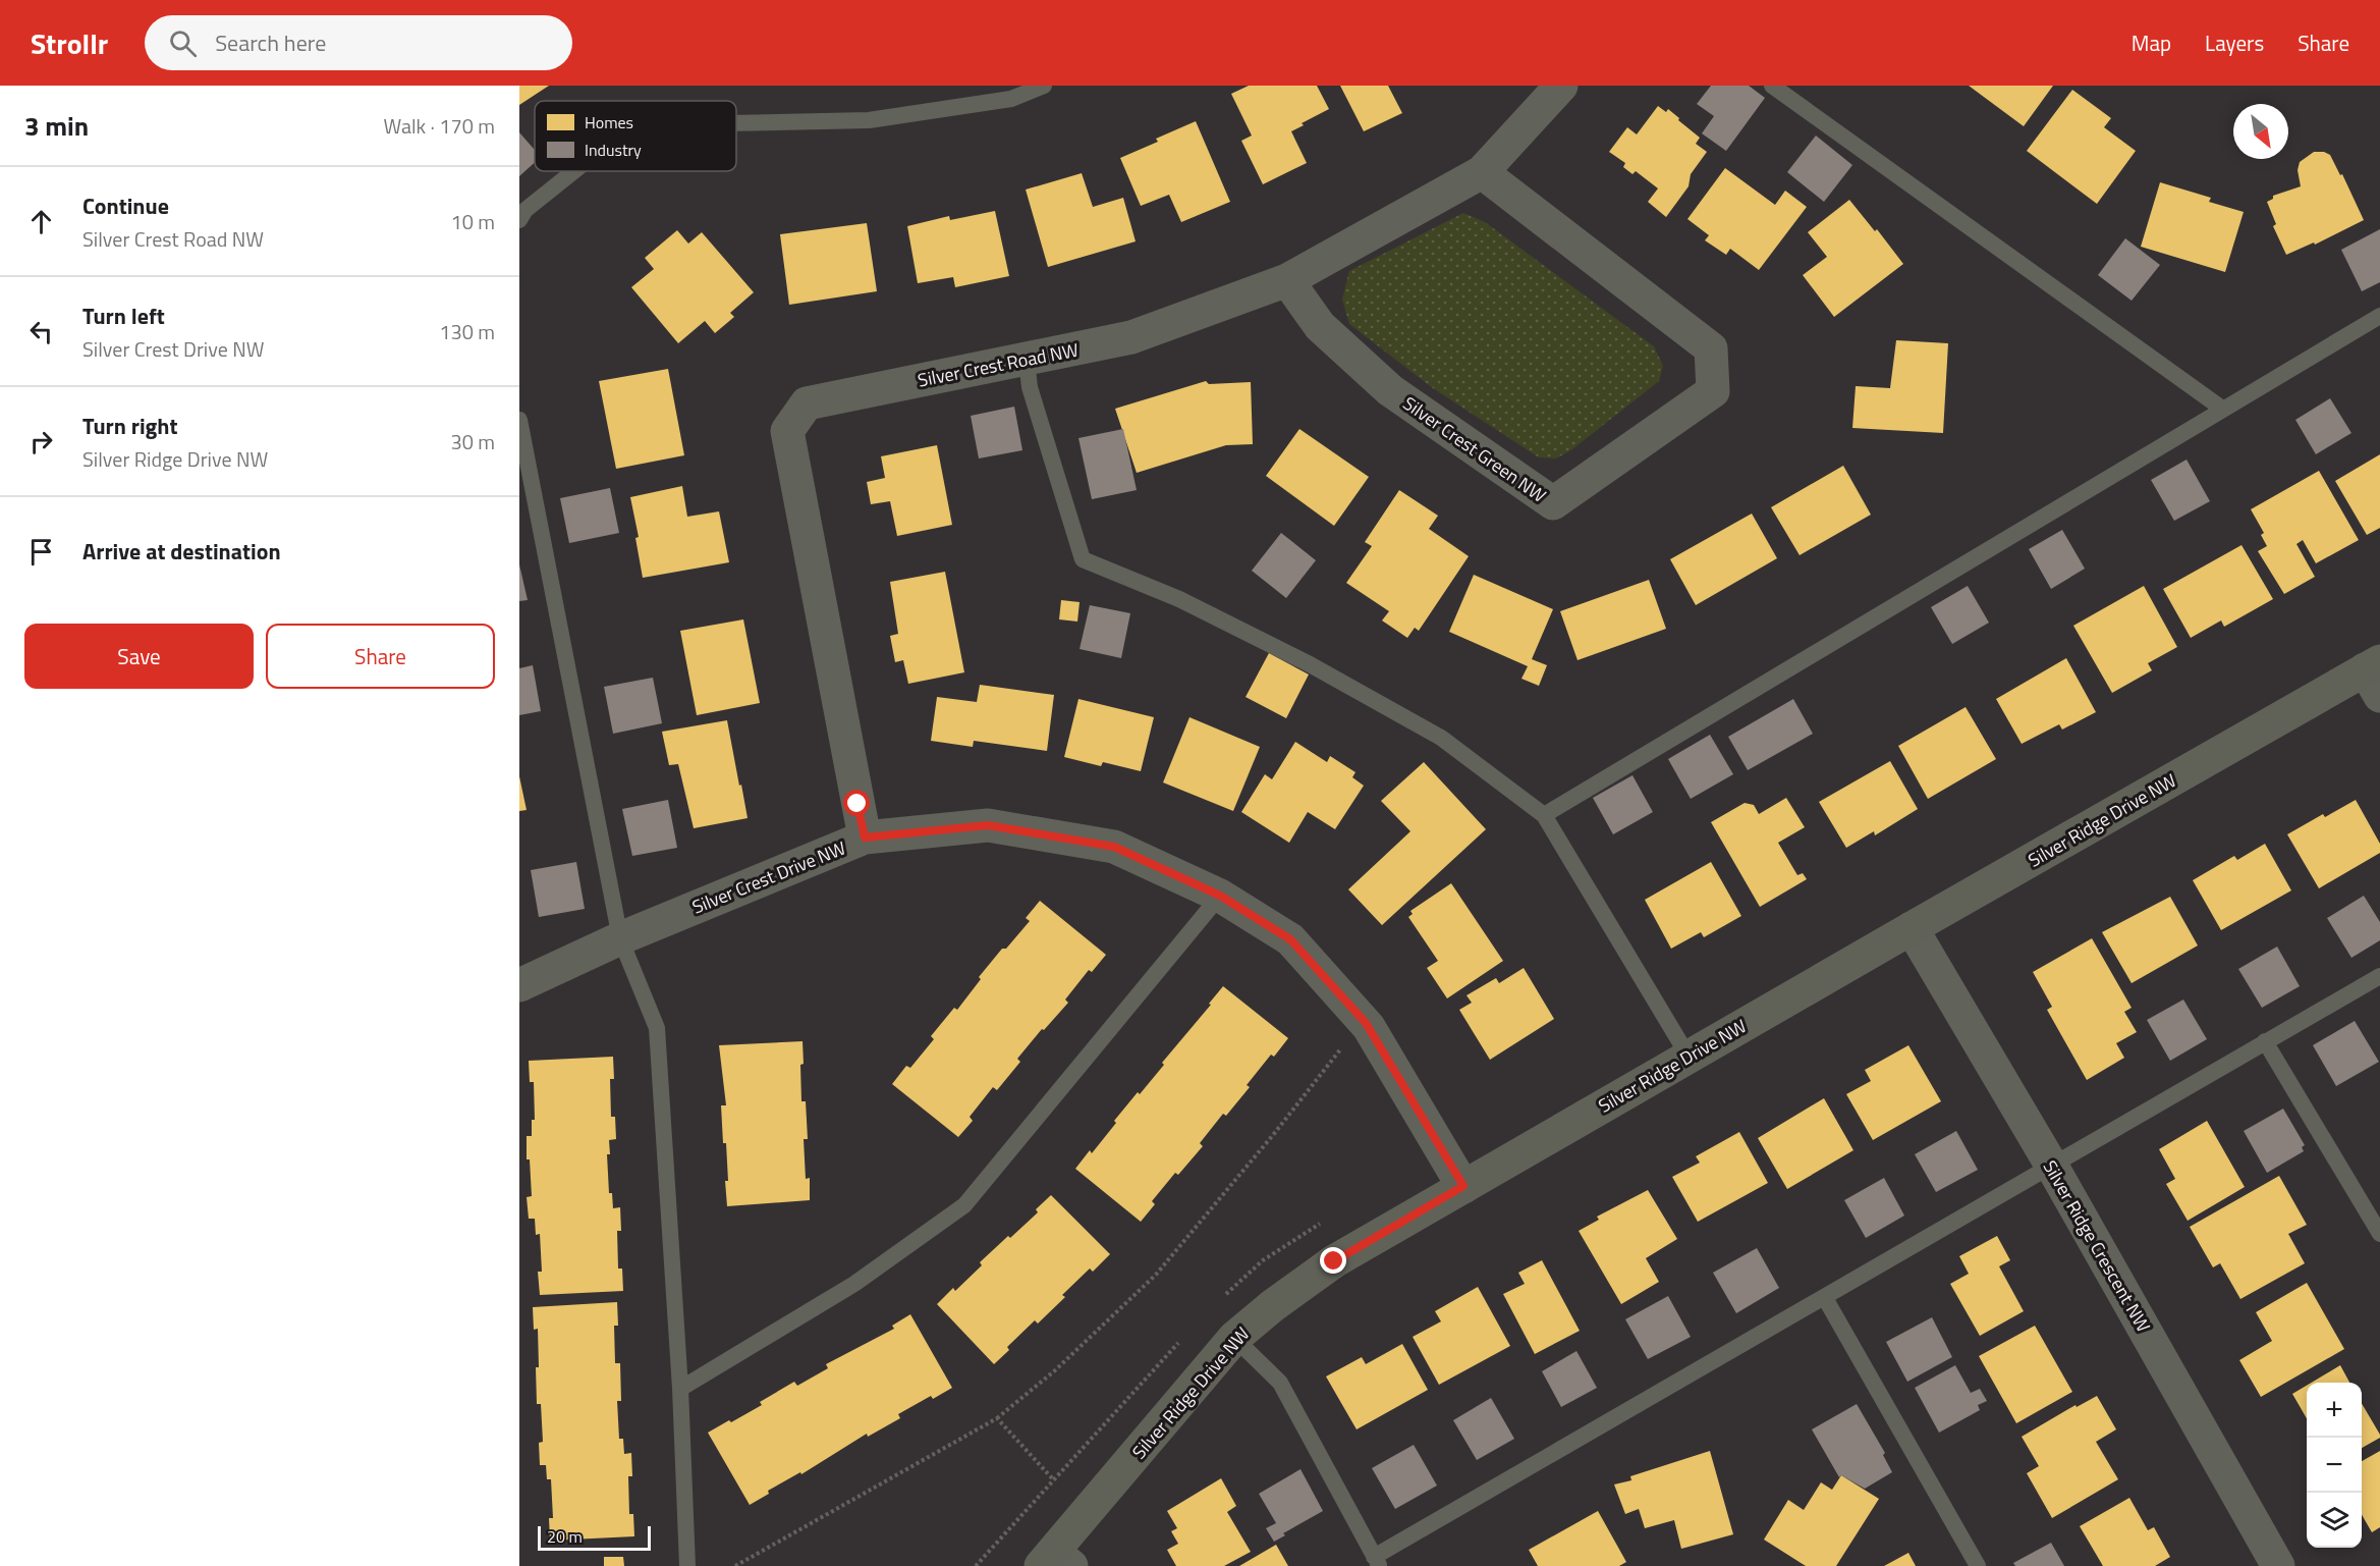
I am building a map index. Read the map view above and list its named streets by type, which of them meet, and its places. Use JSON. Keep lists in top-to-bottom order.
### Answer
{
  "streets": {
    "street": [
      "Silver Crest Road NW",
      "Silver Crest Green NW",
      "Silver Ridge Drive NW",
      "Silver Crest Drive NW",
      "Silver Ridge Crescent NW"
    ]
  },
  "crossings": [
    ["Silver Crest Road NW", "Silver Crest Green NW"],
    ["Silver Crest Road NW", "Silver Crest Drive NW"],
    ["Silver Ridge Drive NW", "Silver Crest Drive NW"],
    ["Silver Ridge Drive NW", "Silver Ridge Crescent NW"]
  ],
  "legend": ["Homes", "Industry"],
  "scale_bar": "20 m",
  "north": "bottom right",
  "page": {
    "header": "Strollr",
    "search": "Search here",
    "nav": ["Map", "Layers", "Share"],
    "heading": ["3 min", "Walk · 170 m"],
    "list": [
      ["Continue", "Silver Crest Road NW", "10 m"],
      ["Turn left", "Silver Crest Drive NW", "130 m"],
      ["Turn right", "Silver Ridge Drive NW", "30 m"],
      "Arrive at destination"
    ],
    "buttons": ["Save", "Share"],
    "map_buttons": ["+", "−"],
    "scale": "20 m"
  }
}
